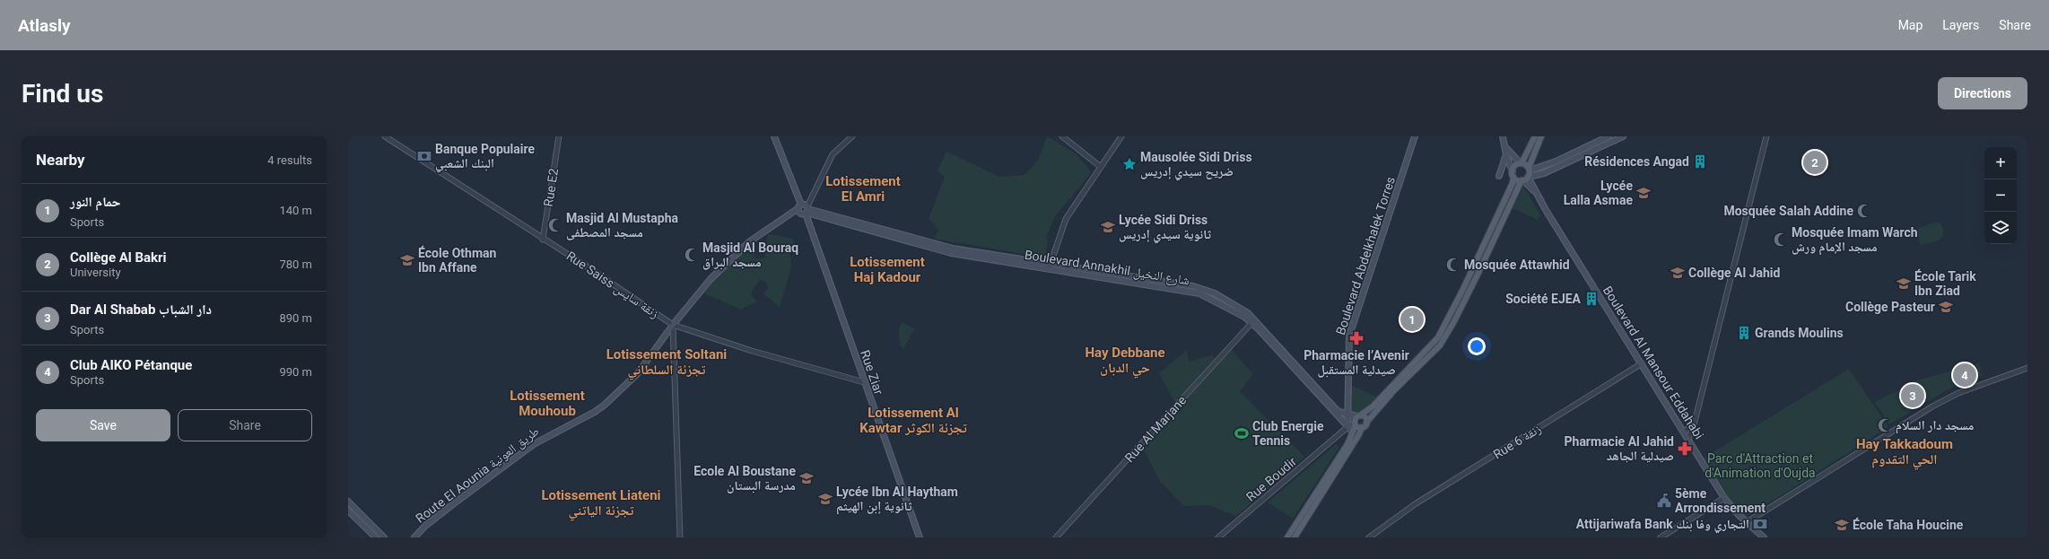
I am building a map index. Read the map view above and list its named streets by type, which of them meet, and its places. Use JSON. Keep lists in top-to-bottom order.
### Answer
{
  "streets": {
    "main road": [
      "Boulevard Abdelkhalek Torres",
      "Boulevard Annakhil شارع النخيل",
      "Boulevard Al Mansour Eddahabi",
      "Rue Ziar",
      "Route El Aounia طريق العونية",
      "Rue Boudir"
    ],
    "street": [
      "Rue E2",
      "Rue Saiss زنقة سايس",
      "Rue Al Marjane",
      "Rue 6 زنقة"
    ]
  },
  "crossings": [
    ["Rue E2", "Rue Saiss زنقة سايس"],
    ["Boulevard Abdelkhalek Torres", "Boulevard Annakhil شارع النخيل"],
    ["Boulevard Abdelkhalek Torres", "Rue Boudir"],
    ["Boulevard Annakhil شارع النخيل", "Rue Ziar"],
    ["Boulevard Annakhil شارع النخيل", "Rue Al Marjane"],
    ["Boulevard Annakhil شارع النخيل", "Route El Aounia طريق العونية"],
    ["Boulevard Annakhil شارع النخيل", "Rue Boudir"],
    ["Rue Saiss زنقة سايس", "Rue Ziar"],
    ["Rue Saiss زنقة سايس", "Route El Aounia طريق العونية"],
    ["Boulevard Al Mansour Eddahabi", "Rue 6 زنقة"],
    ["Rue Ziar", "Route El Aounia طريق العونية"]
  ],
  "districts": [
    "Lotissement El Amri",
    "Lotissement Haj Kadour",
    "Hay Debbane حي الدبان",
    "Lotissement Soltani تجزئة السلطاني",
    "Lotissement Mouhoub",
    "Lotissement Al Kawtar تجزئة الكوثر",
    "Hay Takkadoum الحي التقدوم",
    "Lotissement Liateni تجزئة الياتني"
  ],
  "parks": ["Parc d'Attraction et d'Animation d'Oujda"],
  "places": {
    "bank": ["Banque Populaire البنك الشعبي", "Attijariwafa Bank التجاري وفا بنك"],
    "building": ["Résidences Angad", "Société EJEA", "Grands Moulins"],
    "place": ["Mausolée Sidi Driss ضريح سيدي إدريس"],
    "school or university": [
      "Lycée Lalla Asmae",
      "Lycée Sidi Driss ثانوية سيدي إدريس",
      "École Othman Ibn Affane",
      "Collège Al Jahid",
      "École Tarik Ibn Ziad",
      "Collège Pasteur",
      "Ecole Al Boustane مدرسة البستان",
      "Lycée Ibn Al Haytham ثانوية إبن الهيثم",
      "École Taha Houcine"
    ],
    "mosque": [
      "Mosquée Salah Addine",
      "Masjid Al Mustapha مسجد المصطفى",
      "Mosquée Imam Warch مسجد الإمام ورش",
      "Masjid Al Bouraq مسجد البراق",
      "Mosquée Attawhid",
      "مسجد دار السلام"
    ],
    "pharmacy": ["Pharmacie l’Avenir صيدلية المستقبل", "Pharmacie Al Jahid صيدلية الجاهد"],
    "sports": ["Club Energie Tennis"],
    "public building": ["5ème Arrondissement"]
  },
  "page": {
    "header": "Atlasly",
    "nav": ["Map", "Layers", "Share"],
    "buttons": [
      "Directions",
      ["Save", "Share"]
    ],
    "title": "Find us",
    "heading": ["Nearby", "4 results"],
    "map_buttons": ["+", "−"],
    "pins": [
      "2",
      "1",
      "4",
      "3"
    ],
    "list": [
      {
        "mark": "1",
        "name": "حمام النور",
        "note": "Sports",
        "value": "140 m"
      },
      {
        "mark": "2",
        "name": "Collège Al Bakri",
        "note": "University",
        "value": "780 m"
      },
      {
        "mark": "3",
        "name": "Dar Al Shabab دار الشباب",
        "note": "Sports",
        "value": "890 m"
      },
      {
        "mark": "4",
        "name": "Club AIKO Pétanque",
        "note": "Sports",
        "value": "990 m"
      }
    ]
  }
}
